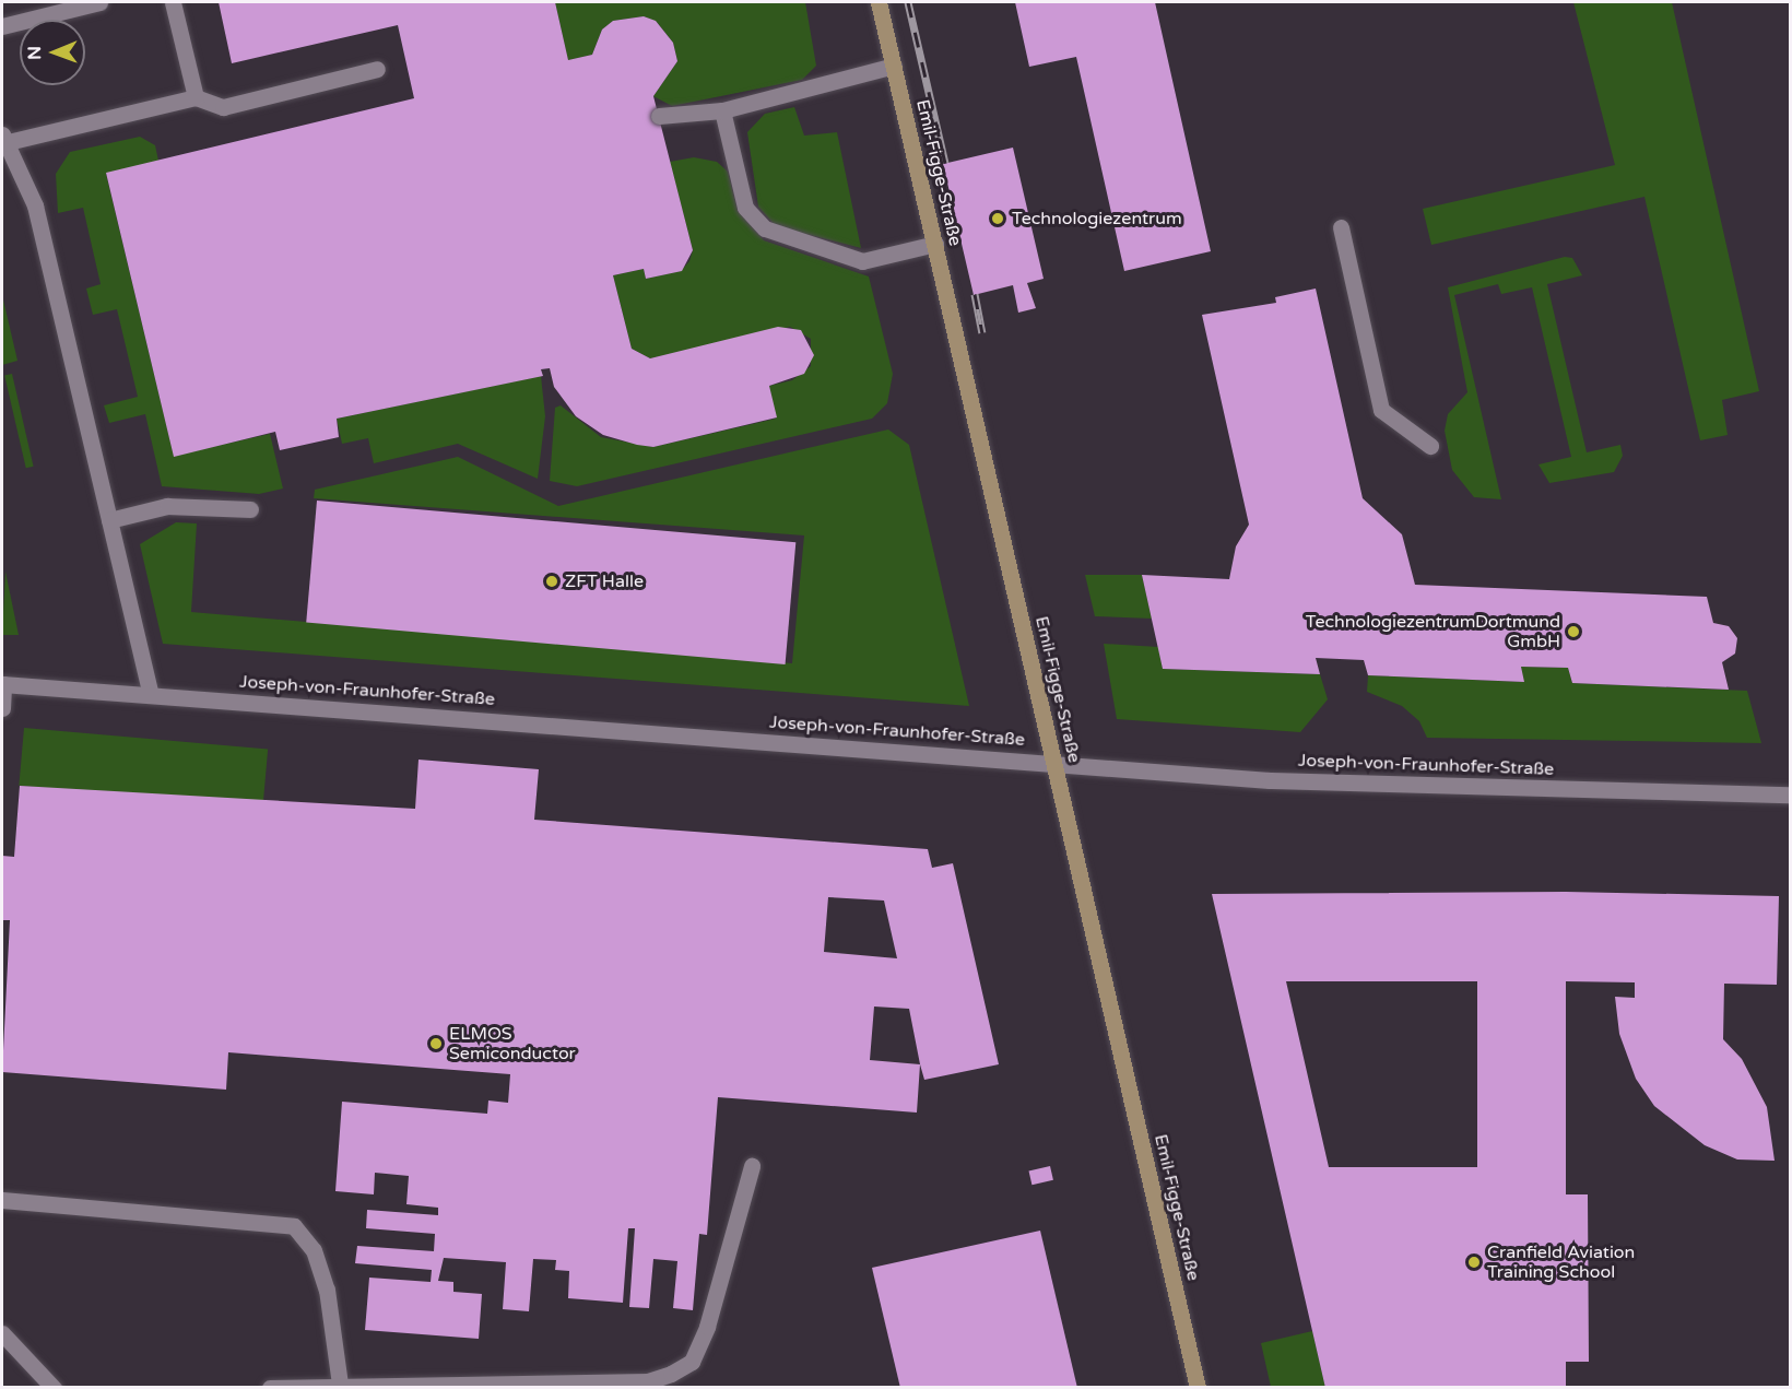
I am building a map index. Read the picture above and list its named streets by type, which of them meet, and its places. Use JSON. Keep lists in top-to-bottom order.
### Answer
{
  "streets": {
    "street": ["Emil-Figge-Straße", "Joseph-von-Fraunhofer-Straße"]
  },
  "crossings": [
    ["Emil-Figge-Straße", "Joseph-von-Fraunhofer-Straße"]
  ],
  "places": [
    "Technologiezentrum",
    "ZFT Halle",
    "TechnologiezentrumDortmund GmbH",
    "ELMOS Semiconductor",
    "Cranfield Aviation Training School"
  ],
  "north": "left"
}
